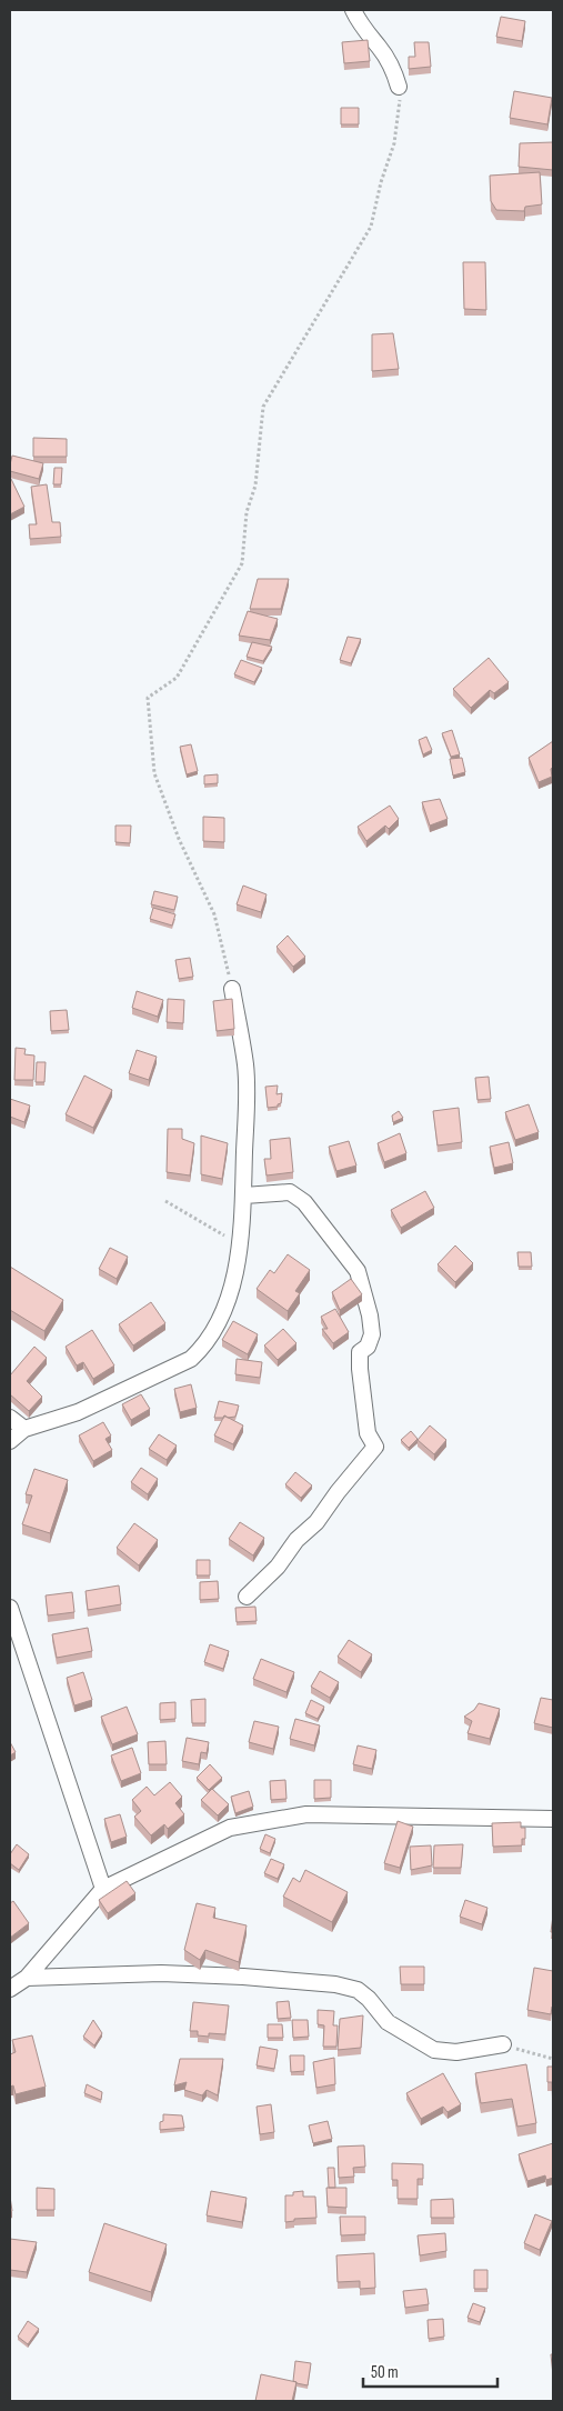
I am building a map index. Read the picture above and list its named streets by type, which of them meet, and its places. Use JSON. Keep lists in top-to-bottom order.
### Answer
{
  "scale_bar": "50 m"
}
